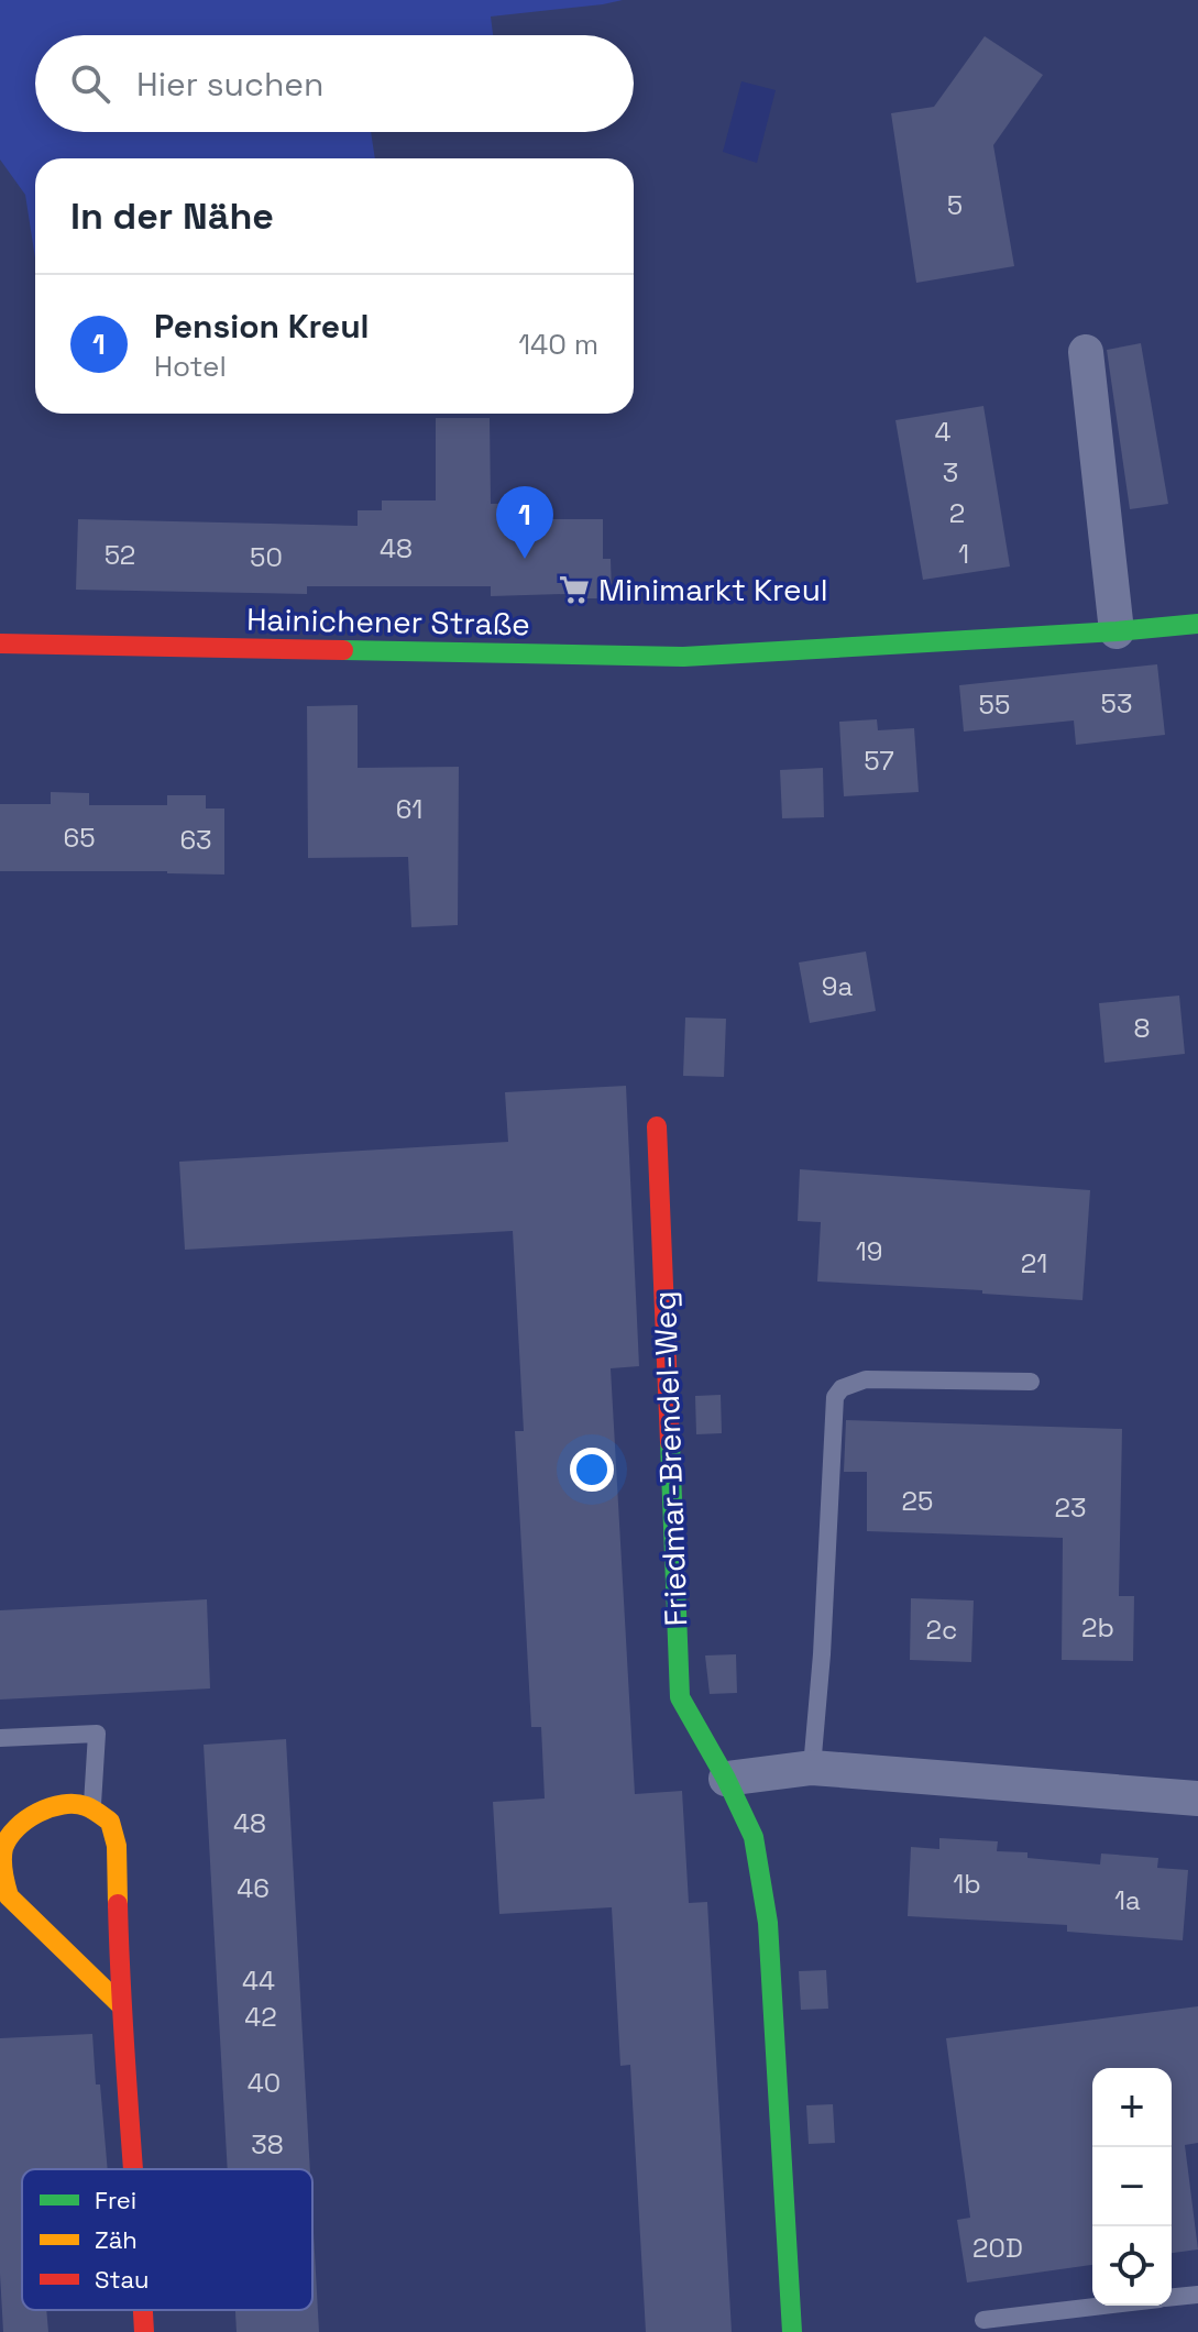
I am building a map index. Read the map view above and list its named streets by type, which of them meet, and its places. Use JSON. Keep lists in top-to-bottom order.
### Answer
{
  "streets": {
    "street": ["Hainichener Straße", "Friedmar-Brendel-Weg"]
  },
  "places": {
    "supermarket": ["Minimarkt Kreul"]
  },
  "house_numbers": [
    "5",
    "4",
    "3",
    "2",
    "48",
    "1",
    "52",
    "50",
    "53",
    "55",
    "57",
    "61",
    "65",
    "63",
    "9a",
    "8",
    "19",
    "21",
    "25",
    "23",
    "2b",
    "2c",
    "48",
    "1b",
    "46",
    "1a",
    "44",
    "42",
    "40",
    "38",
    "20D"
  ],
  "legend": ["Frei", "Zäh", "Stau"],
  "page": {
    "search": "Hier suchen",
    "heading": "In der Nähe",
    "list": [
      {
        "mark": "1",
        "name": "Pension Kreul",
        "note": "Hotel",
        "value": "140 m"
      }
    ],
    "pins": "1",
    "map_buttons": ["+", "−"]
  }
}
